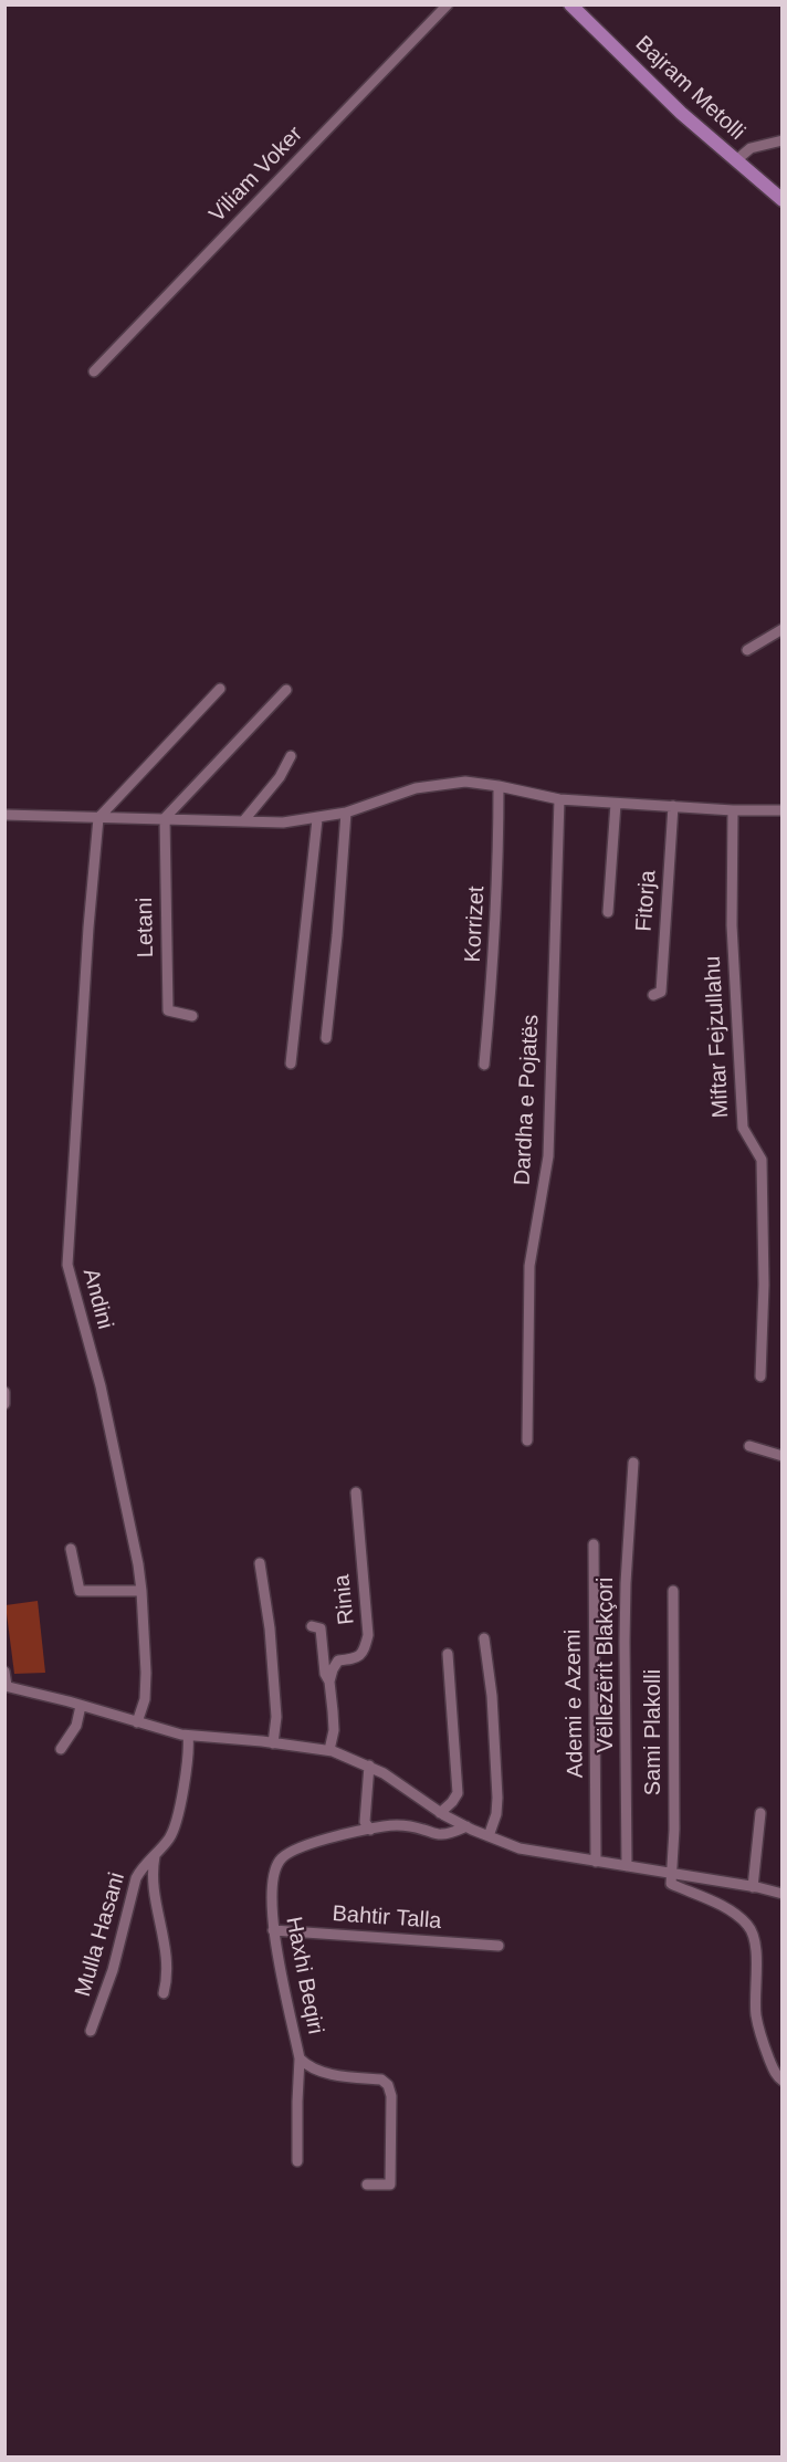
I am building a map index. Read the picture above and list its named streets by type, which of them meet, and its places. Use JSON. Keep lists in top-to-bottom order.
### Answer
{
  "streets": {
    "main road": ["Bajram Metolli"],
    "street": [
      "Viliam Voker",
      "Fitorja",
      "Korrizet",
      "Letani",
      "Miftar Fejzullahu",
      "Dardha e Pojatës",
      "Andini",
      "Rinia",
      "Vëllezërit Blakçori",
      "Ademi e Azemi",
      "Sami Plakolli",
      "Bahtir Talla",
      "Mulla Hasani",
      "Haxhi Beqiri"
    ]
  },
  "crossings": [
    ["Bahtir Talla", "Haxhi Beqiri"]
  ]
}
